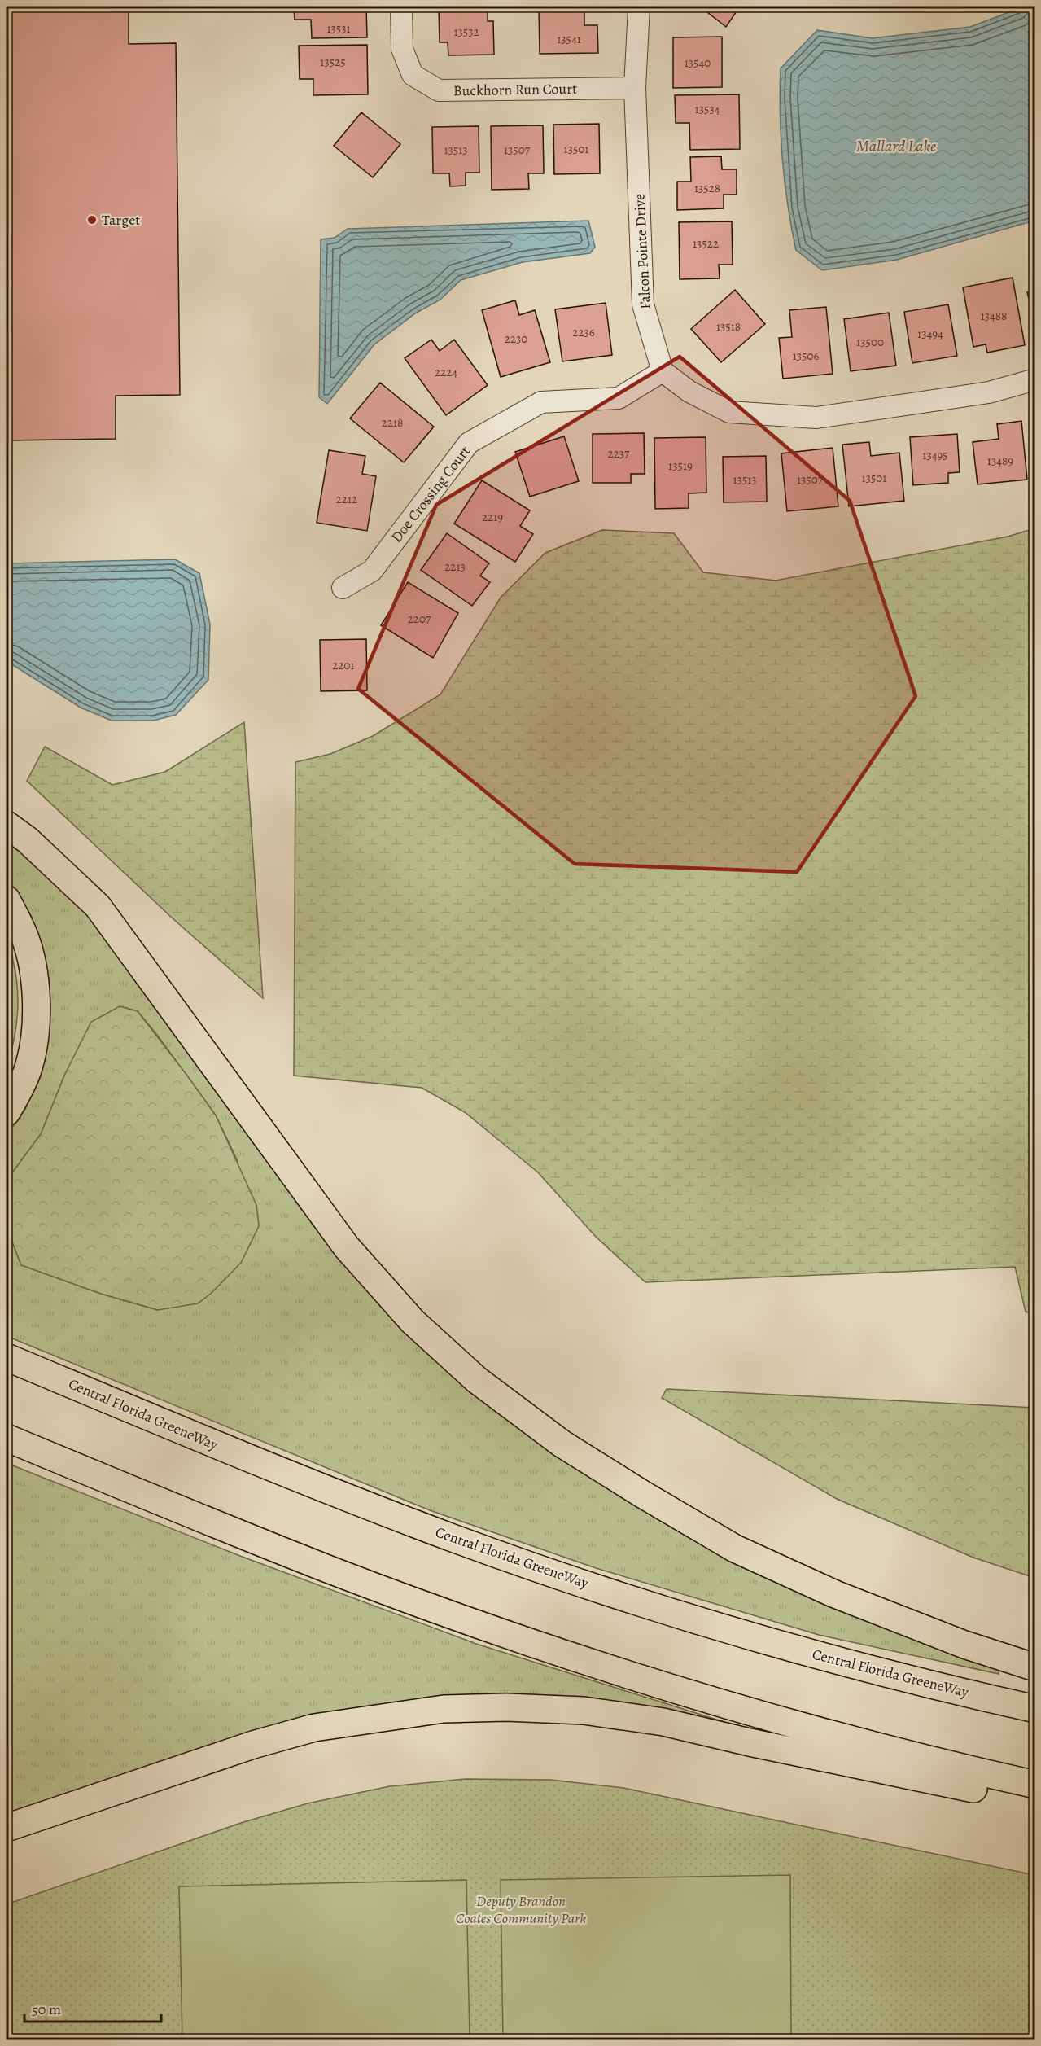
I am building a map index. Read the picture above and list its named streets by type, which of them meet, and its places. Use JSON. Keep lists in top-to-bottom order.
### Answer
{
  "streets": {
    "highway": ["Central Florida GreeneWay"],
    "street": ["Buckhorn Run Court", "Falcon Pointe Drive", "Doe Crossing Court"]
  },
  "crossings": [
    ["Buckhorn Run Court", "Falcon Pointe Drive"],
    ["Falcon Pointe Drive", "Doe Crossing Court"]
  ],
  "water": ["Mallard Lake"],
  "parks": ["Deputy Brandon Coates Community Park"],
  "places": ["Target"],
  "house_numbers": [
    "13531",
    "13532",
    "13541",
    "13525",
    "13540",
    "13534",
    "13501",
    "13513",
    "13507",
    "13528",
    "13522",
    "13488",
    "13518",
    "2236",
    "13494",
    "2230",
    "13500",
    "13506",
    "2224",
    "2218",
    "2237",
    "13495",
    "13489",
    "13519",
    "13501",
    "13513",
    "13507",
    "2212",
    "2219",
    "2213",
    "2207",
    "2201"
  ],
  "scale_bar": "50 m"
}
